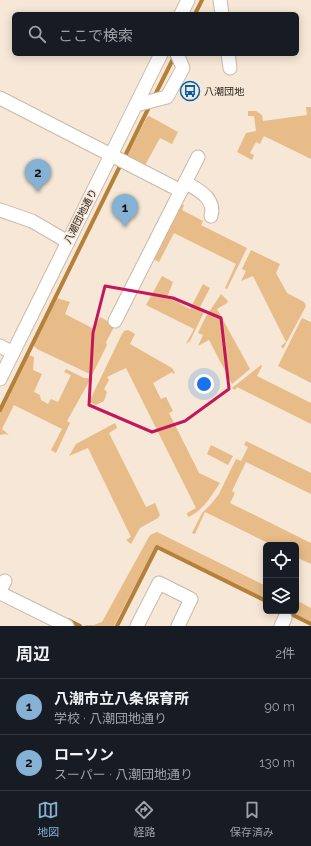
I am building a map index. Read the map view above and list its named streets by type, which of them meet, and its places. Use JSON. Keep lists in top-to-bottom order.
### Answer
{
  "streets": {
    "street": ["八潮団地通り"]
  },
  "places": {
    "bus stop": ["八潮団地"]
  },
  "page": {
    "search": "ここで検索",
    "pins": ["2", "1"],
    "heading": ["周辺", "2件"],
    "list": [
      {
        "mark": "1",
        "name": "八潮市立八条保育所",
        "note": "学校 · 八潮団地通り",
        "value": "90 m"
      },
      {
        "mark": "2",
        "name": "ローソン",
        "note": "スーパー · 八潮団地通り",
        "value": "130 m"
      }
    ],
    "nav": ["地図", "経路", "保存済み"]
  }
}
